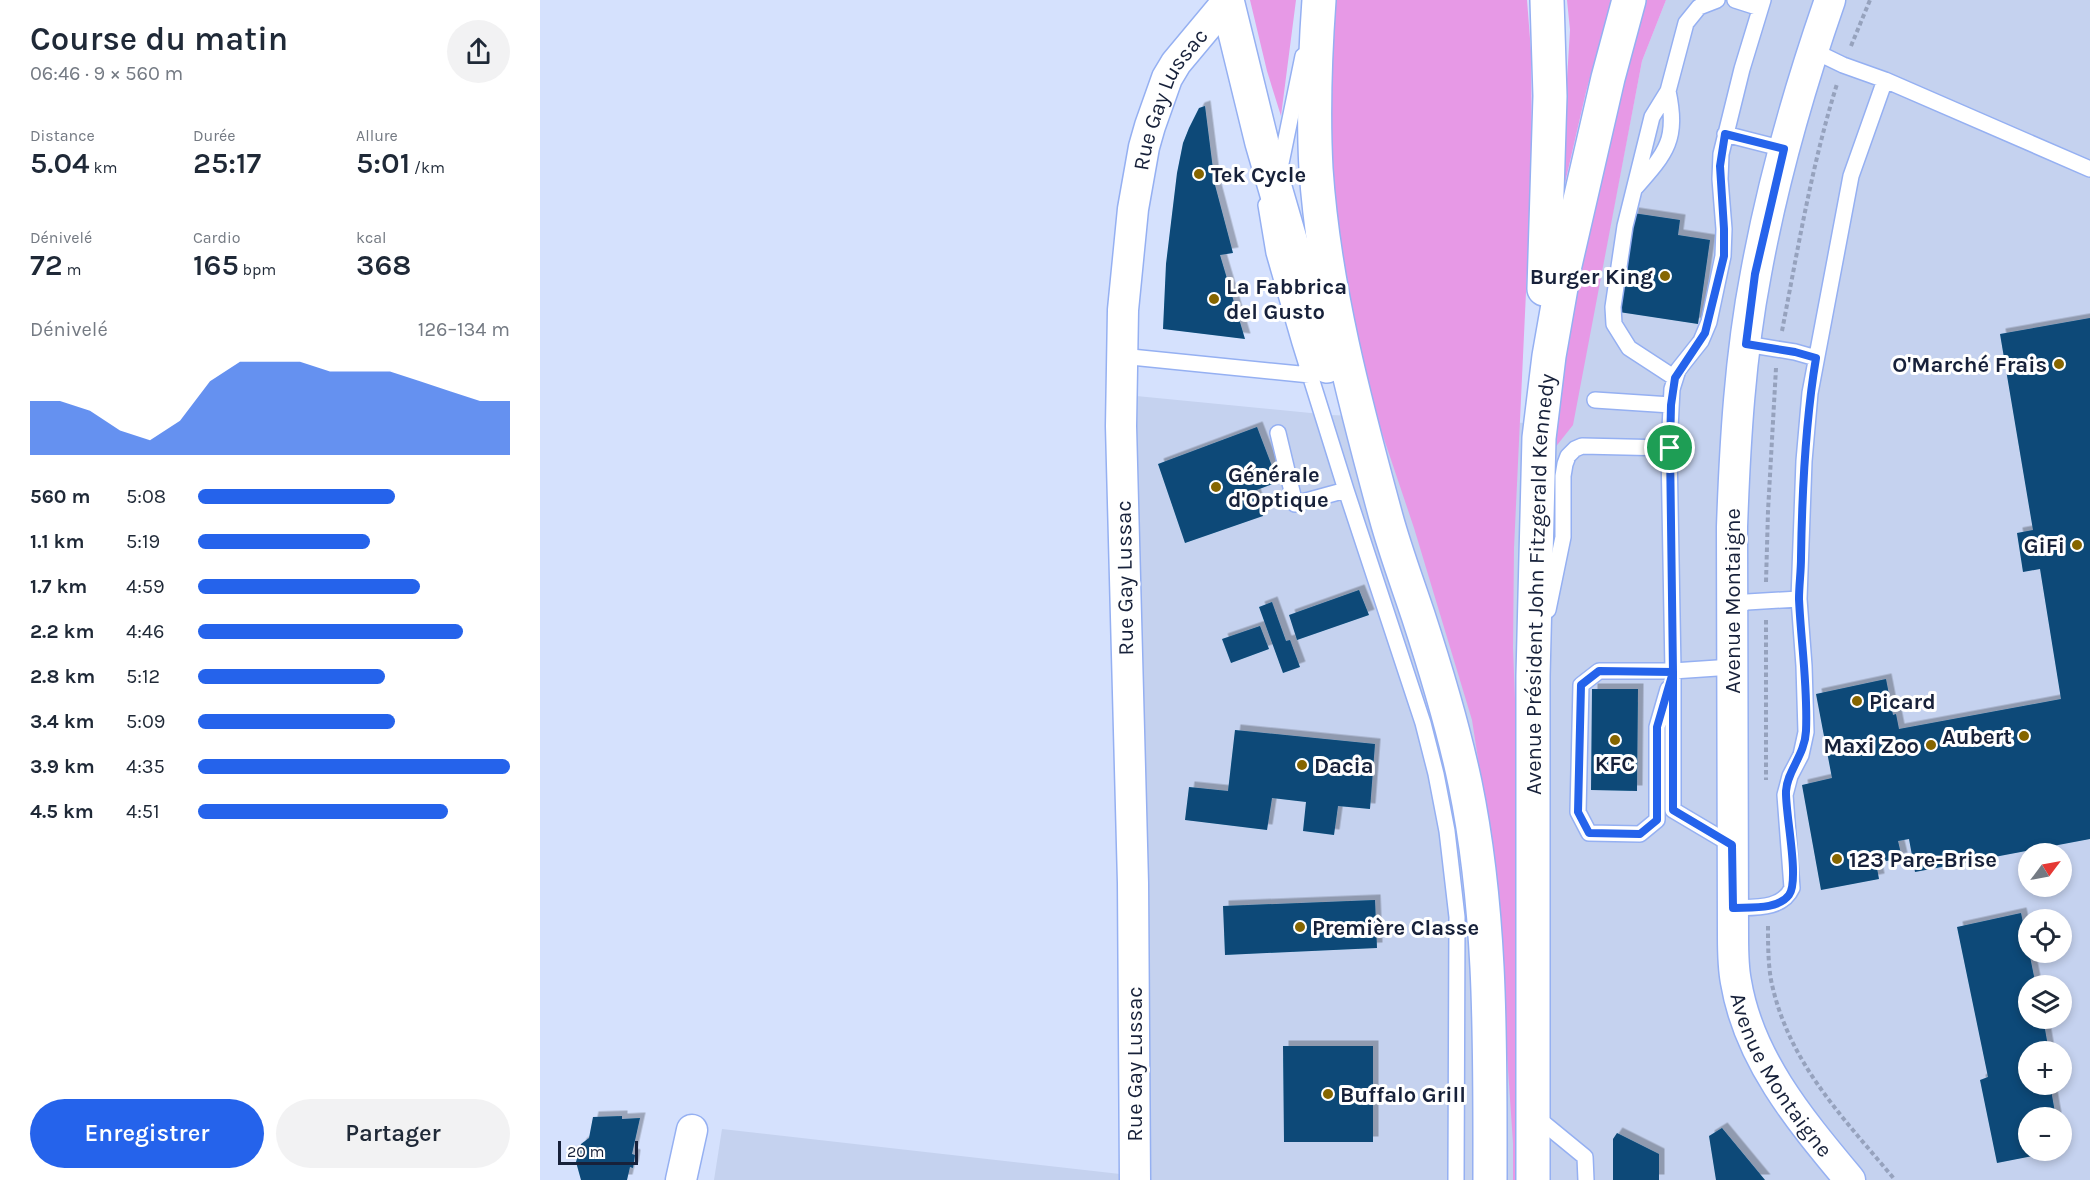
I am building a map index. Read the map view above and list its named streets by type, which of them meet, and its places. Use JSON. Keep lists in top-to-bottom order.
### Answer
{
  "streets": {
    "main road": ["Avenue Président John Fitzgerald Kennedy"],
    "street": ["Rue Gay Lussac", "Avenue Montaigne"]
  },
  "places": [
    "Tek Cycle",
    "Burger King",
    "La Fabbrica del Gusto",
    "O'Marché Frais",
    "Générale d'Optique",
    "GiFi",
    "Picard",
    "Aubert",
    "KFC",
    "Maxi Zoo",
    "Dacia",
    "123 Pare-Brise",
    "Première Classe",
    "Buffalo Grill"
  ],
  "scale_bar": "20 m",
  "north": "top right",
  "page": {
    "heading": ["Course du matin", "06:46 · 9 × 560 m"],
    "stats": [
      ["Distance", "5.04 km"],
      ["Durée", "25:17"],
      ["Allure", "5:01 /km"],
      ["Dénivelé", "72 m"],
      ["Cardio", "165 bpm"],
      ["kcal", "368"]
    ],
    "chart": ["Dénivelé", "126–134 m"],
    "list": [
      {
        "name": "560 m",
        "note": "5:08"
      },
      {
        "name": "1.1 km",
        "note": "5:19"
      },
      {
        "name": "1.7 km",
        "note": "4:59"
      },
      {
        "name": "2.2 km",
        "note": "4:46"
      },
      {
        "name": "2.8 km",
        "note": "5:12"
      },
      {
        "name": "3.4 km",
        "note": "5:09"
      },
      {
        "name": "3.9 km",
        "note": "4:35"
      },
      {
        "name": "4.5 km",
        "note": "4:51"
      }
    ],
    "map_buttons": ["+", "−"],
    "buttons": ["Enregistrer", "Partager"],
    "scale": "20 m"
  }
}
